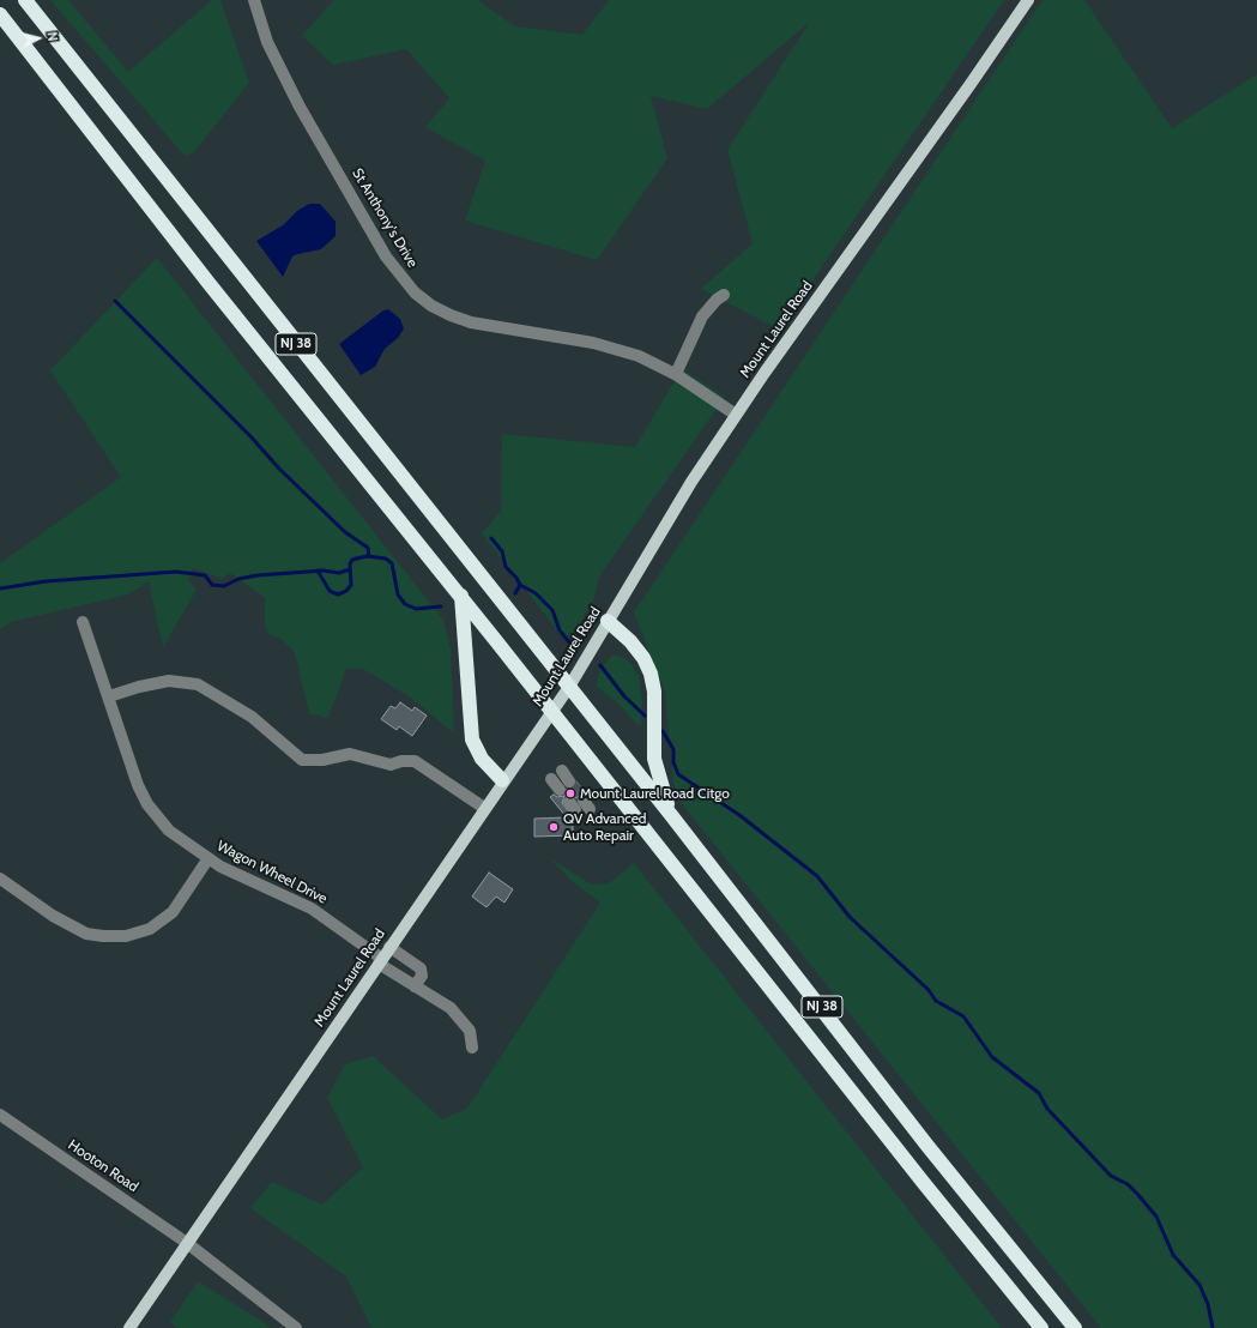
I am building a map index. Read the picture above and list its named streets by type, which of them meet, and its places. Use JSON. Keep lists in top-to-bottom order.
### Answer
{
  "streets": {
    "highway": ["NJ 38"],
    "main road": ["Mount Laurel Road"],
    "street": ["St Anthony's Drive", "Wagon Wheel Drive", "Hooton Road"]
  },
  "crossings": [
    ["St Anthony's Drive", "Mount Laurel Road"],
    ["Mount Laurel Road", "NJ 38"],
    ["Mount Laurel Road", "Wagon Wheel Drive"],
    ["Mount Laurel Road", "Hooton Road"]
  ],
  "places": ["Mount Laurel Road Citgo", "QV Advanced Auto Repair"],
  "north": "right"
}
